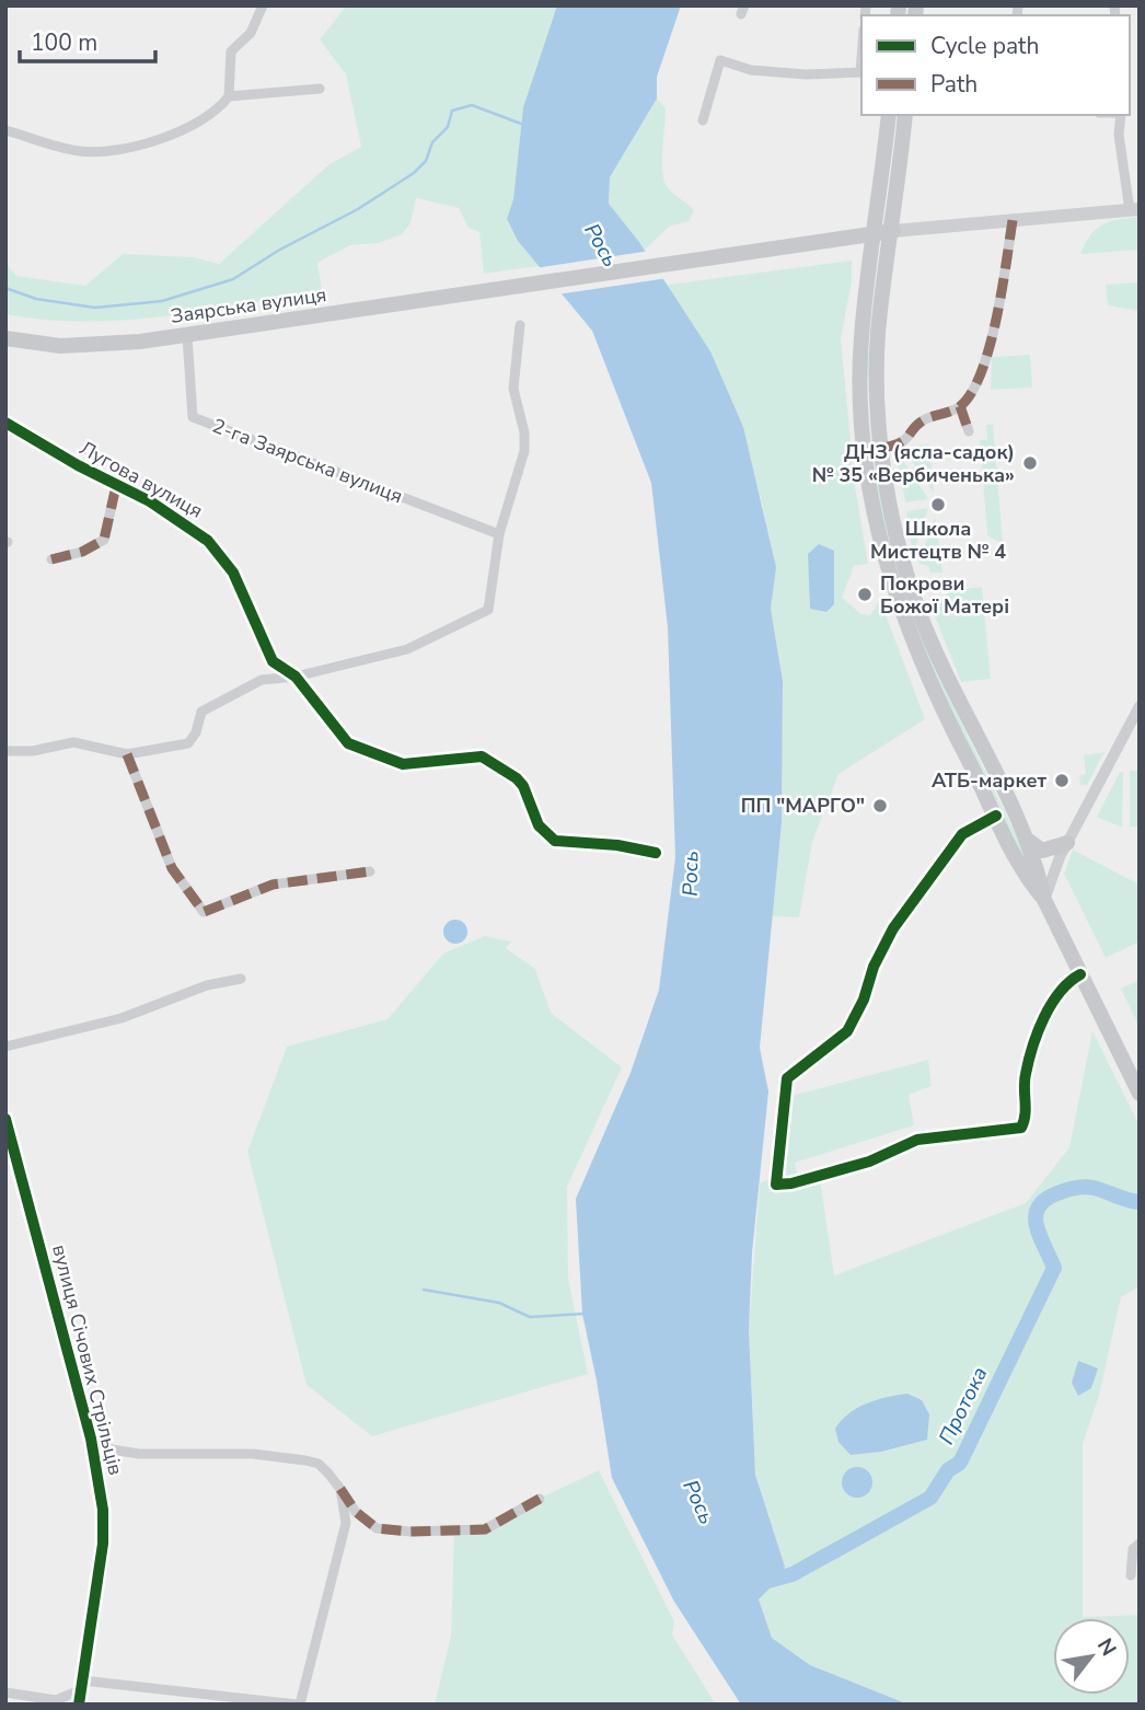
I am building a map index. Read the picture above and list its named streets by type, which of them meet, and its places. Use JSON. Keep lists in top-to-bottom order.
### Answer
{
  "streets": {
    "main road": ["Заярська вулиця"],
    "street": ["2-га Заярська вулиця", "Лугова вулиця", "вулиця Січових Стрільців"]
  },
  "crossings": [
    ["Заярська вулиця", "2-га Заярська вулиця"]
  ],
  "water": ["Рось", "Протока"],
  "places": [
    "ДНЗ (ясла-садок) № 35 «Вербиченька»",
    "Школа Мистецтв № 4",
    "Покрови Божої Матері",
    "АТБ-маркет",
    "ПП \"МАРГО\""
  ],
  "legend": ["Cycle path", "Path"],
  "scale_bar": "100 m",
  "north": "top right"
}
